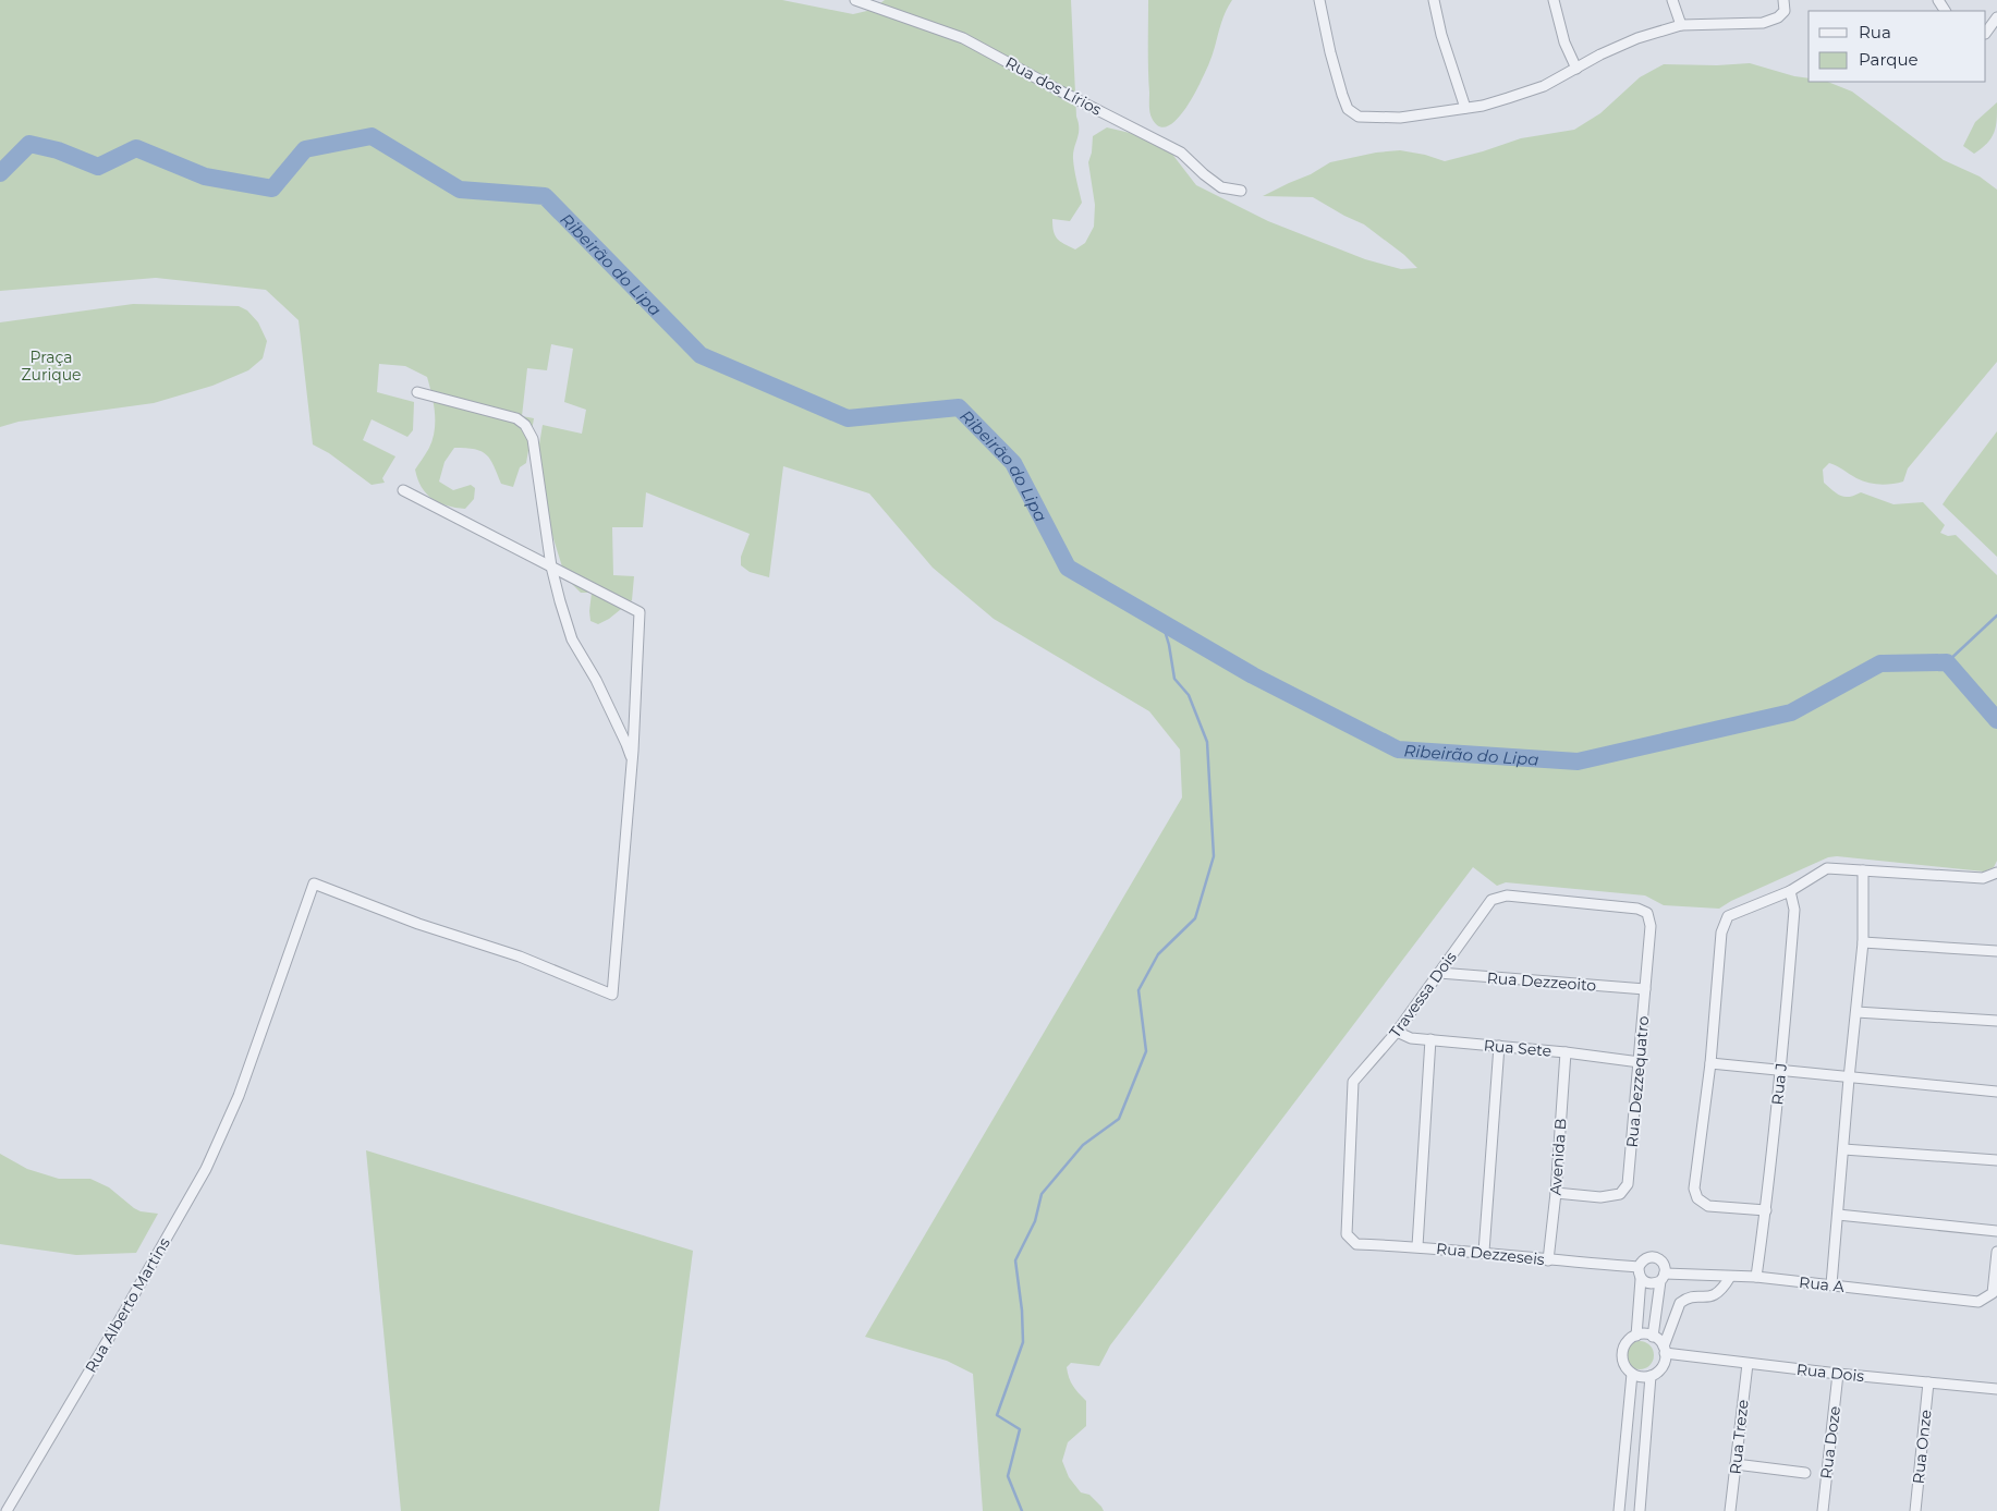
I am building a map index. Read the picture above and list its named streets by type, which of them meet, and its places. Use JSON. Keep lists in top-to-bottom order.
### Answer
{
  "streets": {
    "street": [
      "Rua dos Lírios",
      "Rua Dezzeoito",
      "Travessa Dois",
      "Rua Sete",
      "Rua Dezzequatro",
      "Rua J",
      "Avenida B",
      "Rua Dezzeseis",
      "Rua A",
      "Rua Alberto Martins",
      "Rua Dois",
      "Rua Treze",
      "Rua Doze",
      "Rua Onze"
    ]
  },
  "crossings": [
    ["Rua Dezzeoito", "Travessa Dois"],
    ["Rua Dezzeoito", "Rua Dezzequatro"],
    ["Travessa Dois", "Rua Sete"],
    ["Travessa Dois", "Rua Dezzequatro"],
    ["Travessa Dois", "Rua Dezzeseis"],
    ["Rua Sete", "Rua Dezzequatro"],
    ["Rua Sete", "Avenida B"],
    ["Rua Dezzequatro", "Avenida B"],
    ["Rua J", "Rua A"],
    ["Avenida B", "Rua Dezzeseis"],
    ["Rua Dezzeseis", "Rua A"],
    ["Rua Dois", "Rua Treze"],
    ["Rua Dois", "Rua Doze"],
    ["Rua Dois", "Rua Onze"]
  ],
  "water": ["Ribeirão do Lipa"],
  "parks": ["Praça Zurique"],
  "legend": ["Rua", "Parque"]
}
